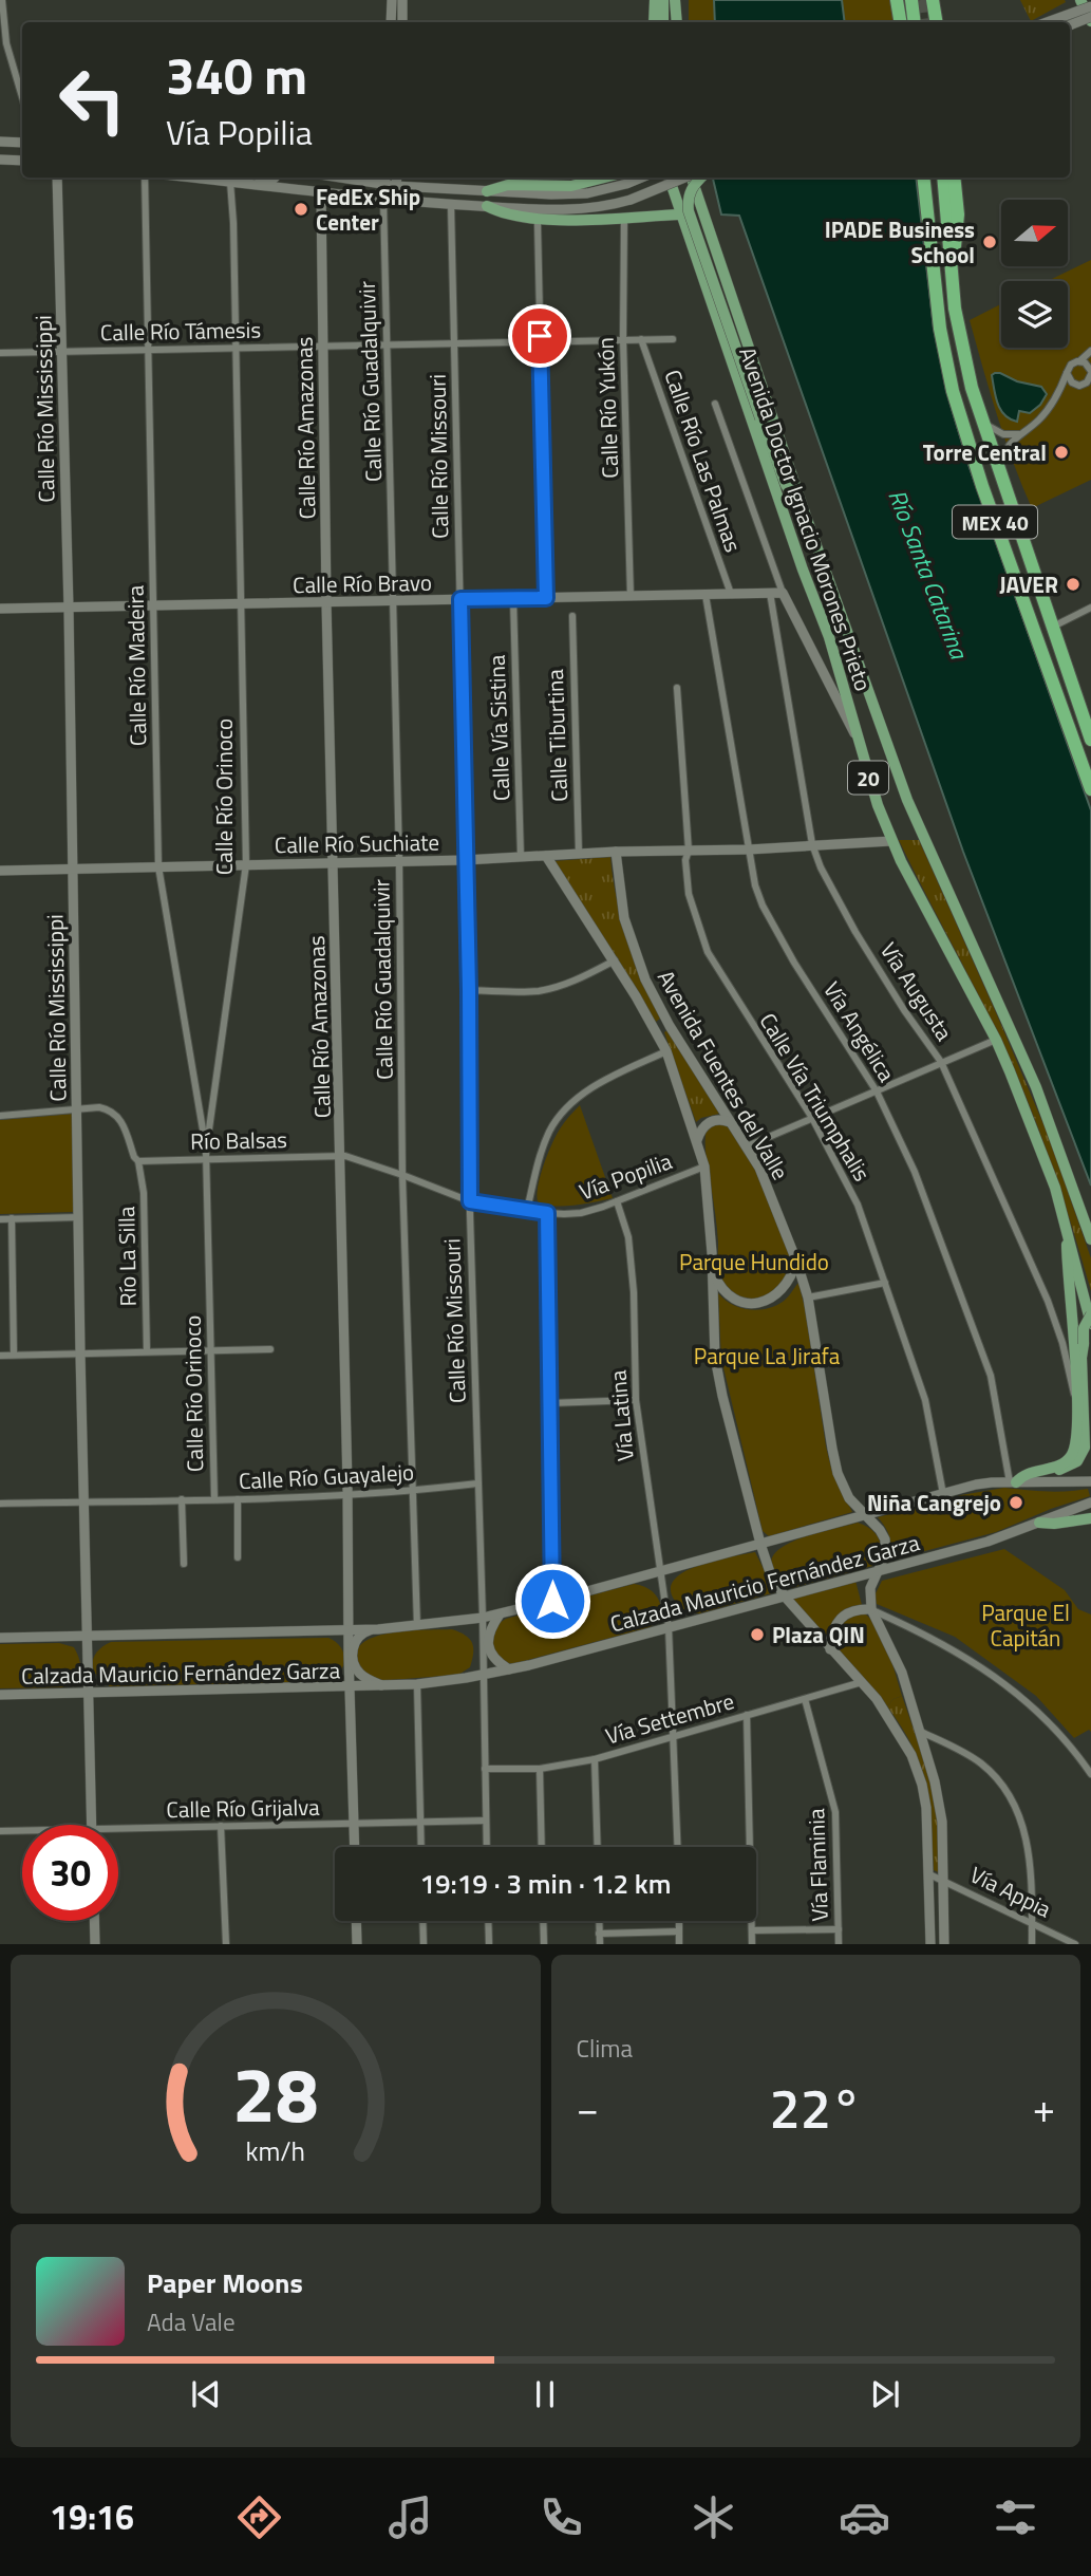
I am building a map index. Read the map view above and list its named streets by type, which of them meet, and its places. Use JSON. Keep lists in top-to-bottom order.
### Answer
{
  "streets": {
    "highway": ["MEX 40"],
    "main road": ["Avenida Doctor Ignacio Morones Prieto", "20"],
    "street": [
      "Calle Río Támesis",
      "Calle Río Guadalquivir",
      "Calle Río Yukón",
      "Calle Río Mississippi",
      "Calle Río Amazonas",
      "Calle Río Missouri",
      "Calle Río Las Palmas",
      "Calle Río Bravo",
      "Calle Río Madeira",
      "Calle Vía Sistina",
      "Calle Tiburtina",
      "Calle Río Orinoco",
      "Calle Río Suchiate",
      "Vía Augusta",
      "Vía Angélica",
      "Avenida Fuentes del Valle",
      "Calle Vía Triumphalis",
      "Río Balsas",
      "Vía Popilia",
      "Río La Silla",
      "Vía Latina",
      "Calle Río Guayalejo",
      "Calzada Mauricio Fernández Garza",
      "Vía Settembre",
      "Calle Río Grijalva",
      "Vía Flaminia",
      "Vía Appia"
    ]
  },
  "crossings": [
    ["Calle Río Támesis", "Calle Río Guadalquivir"],
    ["Calle Río Támesis", "Calle Río Yukón"],
    ["Calle Río Támesis", "Calle Río Mississippi"],
    ["Calle Río Támesis", "Calle Río Amazonas"],
    ["Calle Río Támesis", "Calle Río Missouri"],
    ["Calle Río Támesis", "Calle Río Las Palmas"],
    ["Calle Río Támesis", "Calle Río Madeira"],
    ["Calle Río Támesis", "Calle Río Orinoco"],
    ["Calle Río Guadalquivir", "Calle Río Bravo"],
    ["Calle Río Guadalquivir", "Calle Río Suchiate"],
    ["Calle Río Guadalquivir", "Río Balsas"],
    ["Calle Río Guadalquivir", "Calle Río Guayalejo"],
    ["Calle Río Guadalquivir", "Calzada Mauricio Fernández Garza"],
    ["Calle Río Yukón", "Calle Río Bravo"],
    ["Calle Río Mississippi", "Calle Río Bravo"],
    ["Calle Río Mississippi", "Calle Río Suchiate"],
    ["Calle Río Mississippi", "Río La Silla"],
    ["Calle Río Mississippi", "Calle Río Guayalejo"],
    ["Calle Río Mississippi", "Calzada Mauricio Fernández Garza"],
    ["Calle Río Amazonas", "Calle Río Bravo"],
    ["Calle Río Amazonas", "Calle Río Suchiate"],
    ["Calle Río Amazonas", "Río Balsas"],
    ["Calle Río Amazonas", "Calle Río Guayalejo"],
    ["Calle Río Amazonas", "Calzada Mauricio Fernández Garza"],
    ["Calle Río Amazonas", "Calle Río Grijalva"],
    ["Calle Río Missouri", "Calle Río Bravo"],
    ["Calle Río Missouri", "Calle Río Suchiate"],
    ["Calle Río Missouri", "Río Balsas"],
    ["Calle Río Missouri", "Vía Popilia"],
    ["Calle Río Missouri", "Calle Río Guayalejo"],
    ["Calle Río Missouri", "Calzada Mauricio Fernández Garza"],
    ["Calle Río Missouri", "Vía Settembre"],
    ["Calle Río Missouri", "Calle Río Grijalva"],
    ["Calle Río Las Palmas", "Calle Río Bravo"],
    ["Avenida Doctor Ignacio Morones Prieto", "Calle Río Suchiate"],
    ["Calle Río Bravo", "Calle Río Madeira"],
    ["Calle Río Bravo", "Calle Vía Sistina"],
    ["Calle Río Bravo", "Calle Río Orinoco"],
    ["Calle Río Bravo", "Vía Augusta"],
    ["Calle Río Bravo", "Vía Angélica"],
    ["Calle Río Madeira", "Calle Río Orinoco"],
    ["Calle Río Madeira", "Calle Río Suchiate"],
    ["Calle Río Madeira", "Río Balsas"],
    ["Calle Vía Sistina", "Calle Río Suchiate"],
    ["Calle Tiburtina", "Calle Río Suchiate"],
    ["Calle Río Orinoco", "Calle Río Suchiate"],
    ["Calle Río Orinoco", "Río Balsas"],
    ["Calle Río Orinoco", "Calle Río Guayalejo"],
    ["Calle Río Suchiate", "Vía Augusta"],
    ["Calle Río Suchiate", "Vía Angélica"],
    ["Calle Río Suchiate", "Avenida Fuentes del Valle"],
    ["Calle Río Suchiate", "Calle Vía Triumphalis"],
    ["Vía Angélica", "Calzada Mauricio Fernández Garza"],
    ["Avenida Fuentes del Valle", "Calzada Mauricio Fernández Garza"],
    ["Calle Vía Triumphalis", "Calzada Mauricio Fernández Garza"],
    ["Río Balsas", "Vía Popilia"],
    ["Río Balsas", "Río La Silla"],
    ["Vía Popilia", "Vía Latina"],
    ["Vía Latina", "Calzada Mauricio Fernández Garza"],
    ["Vía Latina", "Vía Settembre"],
    ["Vía Settembre", "Vía Flaminia"]
  ],
  "water": ["Río Santa Catarina"],
  "parks": ["Parque Hundido", "Parque La Jirafa", "Parque El Capitán"],
  "places": [
    "FedEx Ship Center",
    "IPADE Business School",
    "Torre Central",
    "JAVER",
    "Niña Cangrejo",
    "Plaza QIN"
  ],
  "north": "right",
  "page": {
    "turn": ["340 m", "Vía Popilia"],
    "limit": "30",
    "trip": "19:19 · 3 min · 1.2 km",
    "tile": "Clima",
    "heat": ["−", "22°", "+"],
    "song": ["Paper Moons", "Ada Vale"],
    "tabs": "19:16",
    "gauge": ["28", "km/h"]
  }
}
